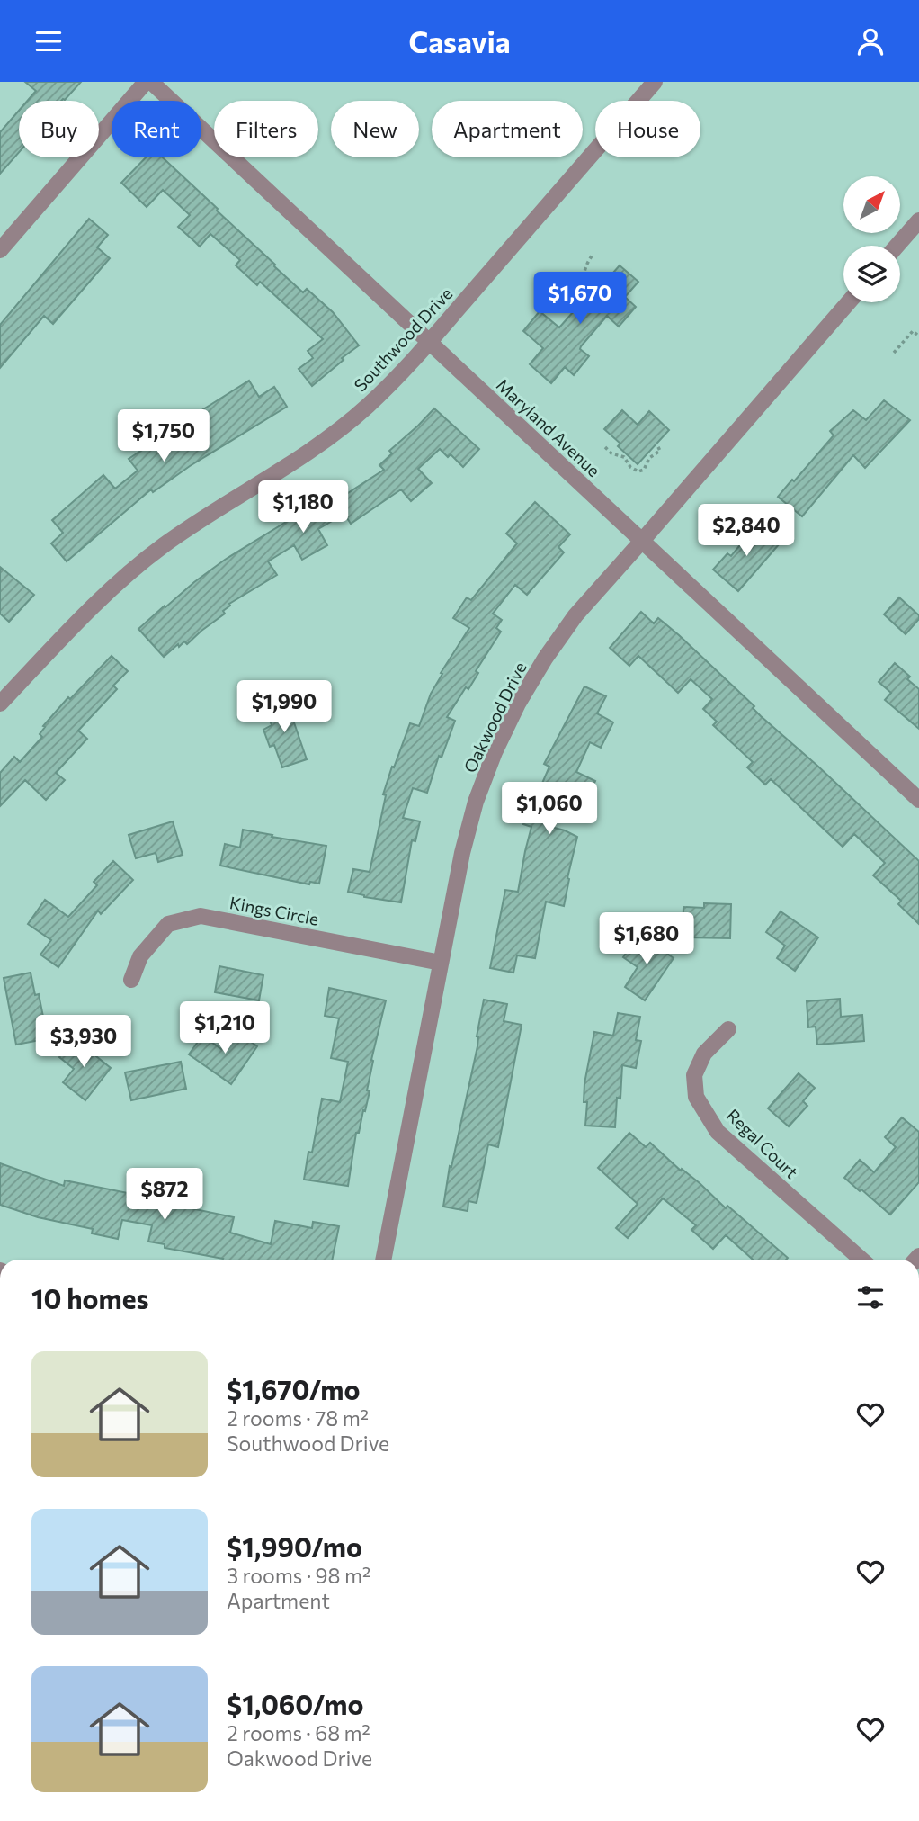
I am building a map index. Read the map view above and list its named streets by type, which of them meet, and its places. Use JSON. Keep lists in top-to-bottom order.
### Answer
{
  "streets": {
    "street": [
      "Southwood Drive",
      "Maryland Avenue",
      "Oakwood Drive",
      "Kings Circle",
      "Regal Court"
    ]
  },
  "crossings": [
    ["Southwood Drive", "Maryland Avenue"],
    ["Maryland Avenue", "Oakwood Drive"],
    ["Oakwood Drive", "Kings Circle"]
  ],
  "north": "top right",
  "page": {
    "header": "Casavia",
    "chip": [
      "Buy",
      "Rent",
      "Filters",
      "New",
      "Apartment",
      "House"
    ],
    "price": [
      "$1,670",
      "$1,750",
      "$1,180",
      "$2,840",
      "$1,990",
      "$1,060",
      "$1,680",
      "$1,210",
      "$3,930",
      "$872"
    ],
    "heading": "10 homes",
    "list": [
      {
        "name": "$1,670/mo",
        "note": "2 rooms · 78 m² · Southwood Drive"
      },
      {
        "name": "$1,990/mo",
        "note": "3 rooms · 98 m² · Apartment"
      },
      {
        "name": "$1,060/mo",
        "note": "2 rooms · 68 m² · Oakwood Drive"
      }
    ]
  }
}
